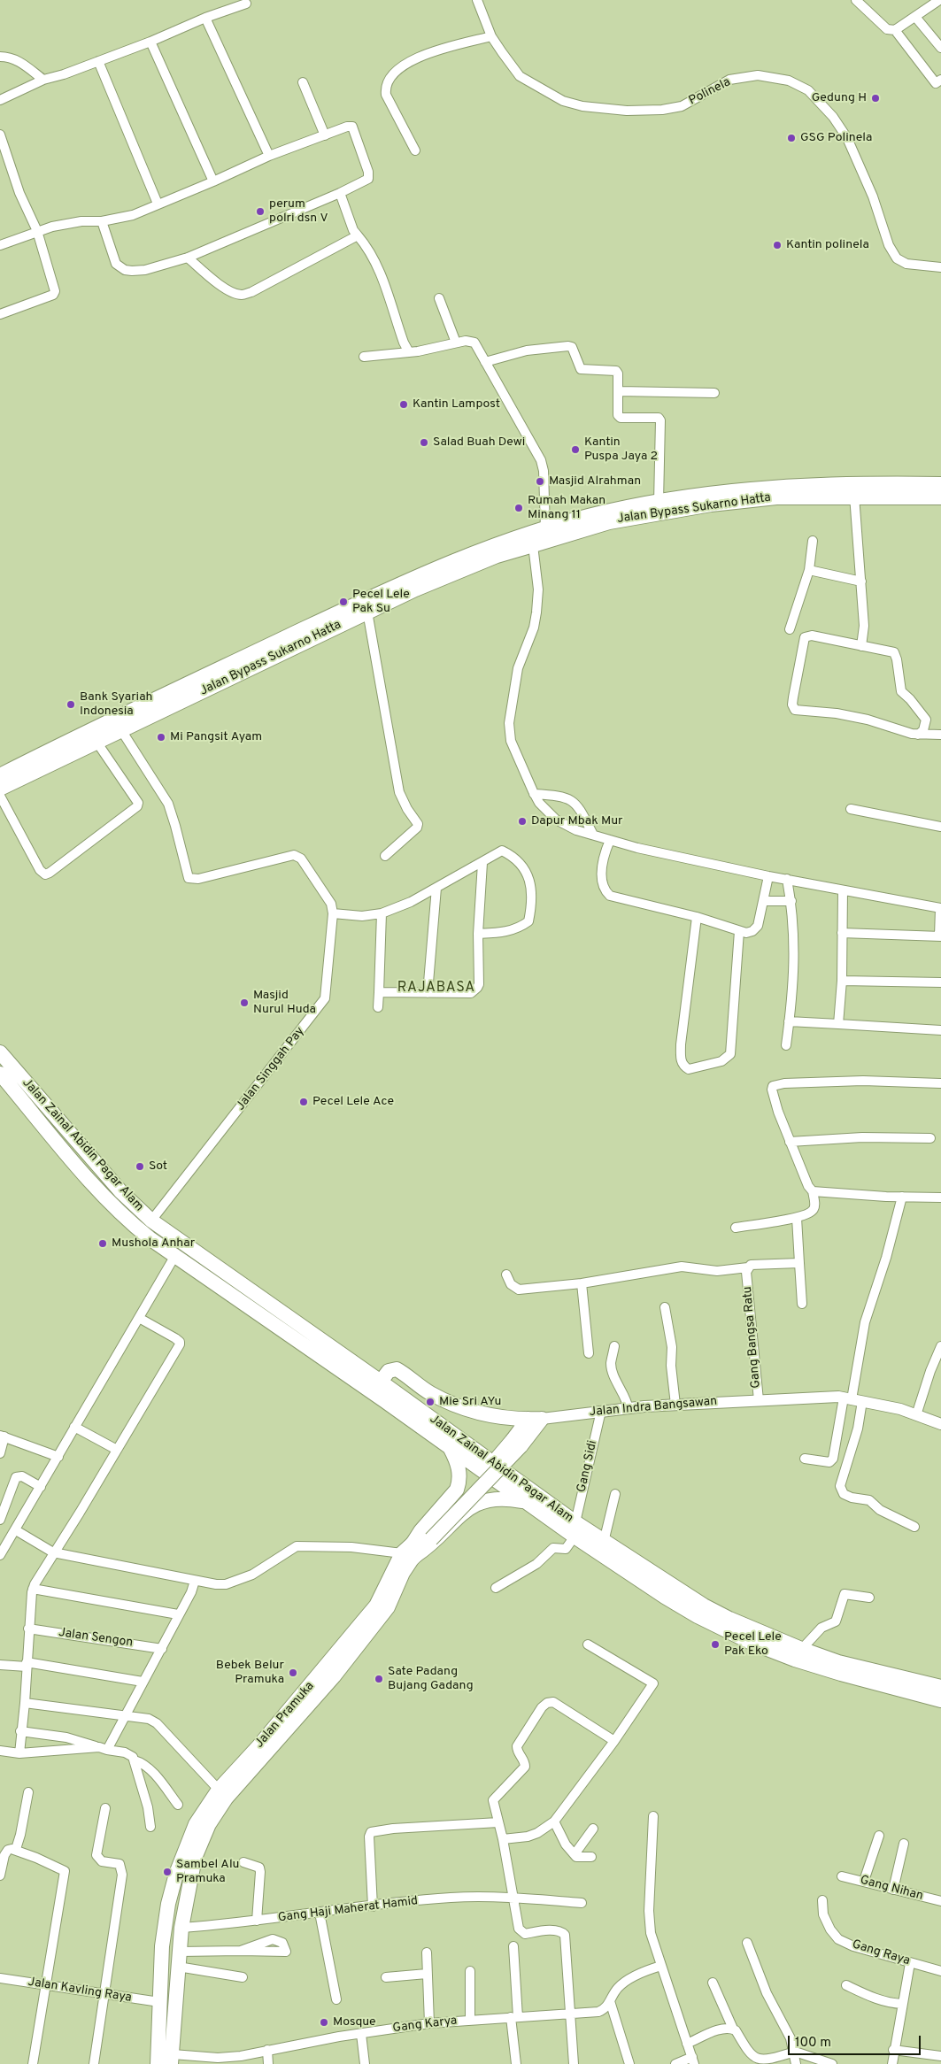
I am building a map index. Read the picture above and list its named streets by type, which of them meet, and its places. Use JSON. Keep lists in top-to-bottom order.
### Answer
{
  "streets": {
    "main road": [
      "Jalan Bypass Sukarno Hatta",
      "Jalan Zainal Abidin Pagar Alam",
      "Jalan Indra Bangsawan",
      "Jalan Pramuka"
    ],
    "street": [
      "Polinela",
      "Jalan Singgah Pay",
      "Gang Bangsa Ratu",
      "Gang Sidi",
      "Jalan Sengon",
      "Gang Nihan",
      "Gang Haji Maherat Hamid",
      "Gang Raya",
      "Jalan Kavling Raya",
      "Gang Karya"
    ]
  },
  "crossings": [
    ["Jalan Bypass Sukarno Hatta", "Jalan Singgah Pay"],
    ["Jalan Singgah Pay", "Jalan Zainal Abidin Pagar Alam"],
    ["Jalan Zainal Abidin Pagar Alam", "Jalan Indra Bangsawan"],
    ["Jalan Zainal Abidin Pagar Alam", "Gang Sidi"],
    ["Gang Bangsa Ratu", "Jalan Indra Bangsawan"],
    ["Jalan Indra Bangsawan", "Gang Sidi"],
    ["Jalan Indra Bangsawan", "Jalan Pramuka"],
    ["Jalan Pramuka", "Gang Haji Maherat Hamid"],
    ["Jalan Pramuka", "Jalan Kavling Raya"],
    ["Jalan Pramuka", "Gang Karya"]
  ],
  "districts": ["RAJABASA"],
  "places": [
    "Gedung H",
    "GSG Polinela",
    "perum polri dsn V",
    "Kantin polinela",
    "Kantin Lampost",
    "Salad Buah Dewi",
    "Kantin Puspa Jaya 2",
    "Masjid Alrahman",
    "Rumah Makan Minang 11",
    "Pecel Lele Pak Su",
    "Bank Syariah Indonesia",
    "Mi Pangsit Ayam",
    "Dapur Mbak Mur",
    "Masjid Nurul Huda",
    "Pecel Lele Ace",
    "Sot",
    "Mushola Anhar",
    "Mie Sri AYu",
    "Pecel Lele Pak Eko",
    "Bebek Belur Pramuka",
    "Sate Padang Bujang Gadang",
    "Sambel Alu Pramuka",
    "Mosque"
  ],
  "scale_bar": "100 m"
}
